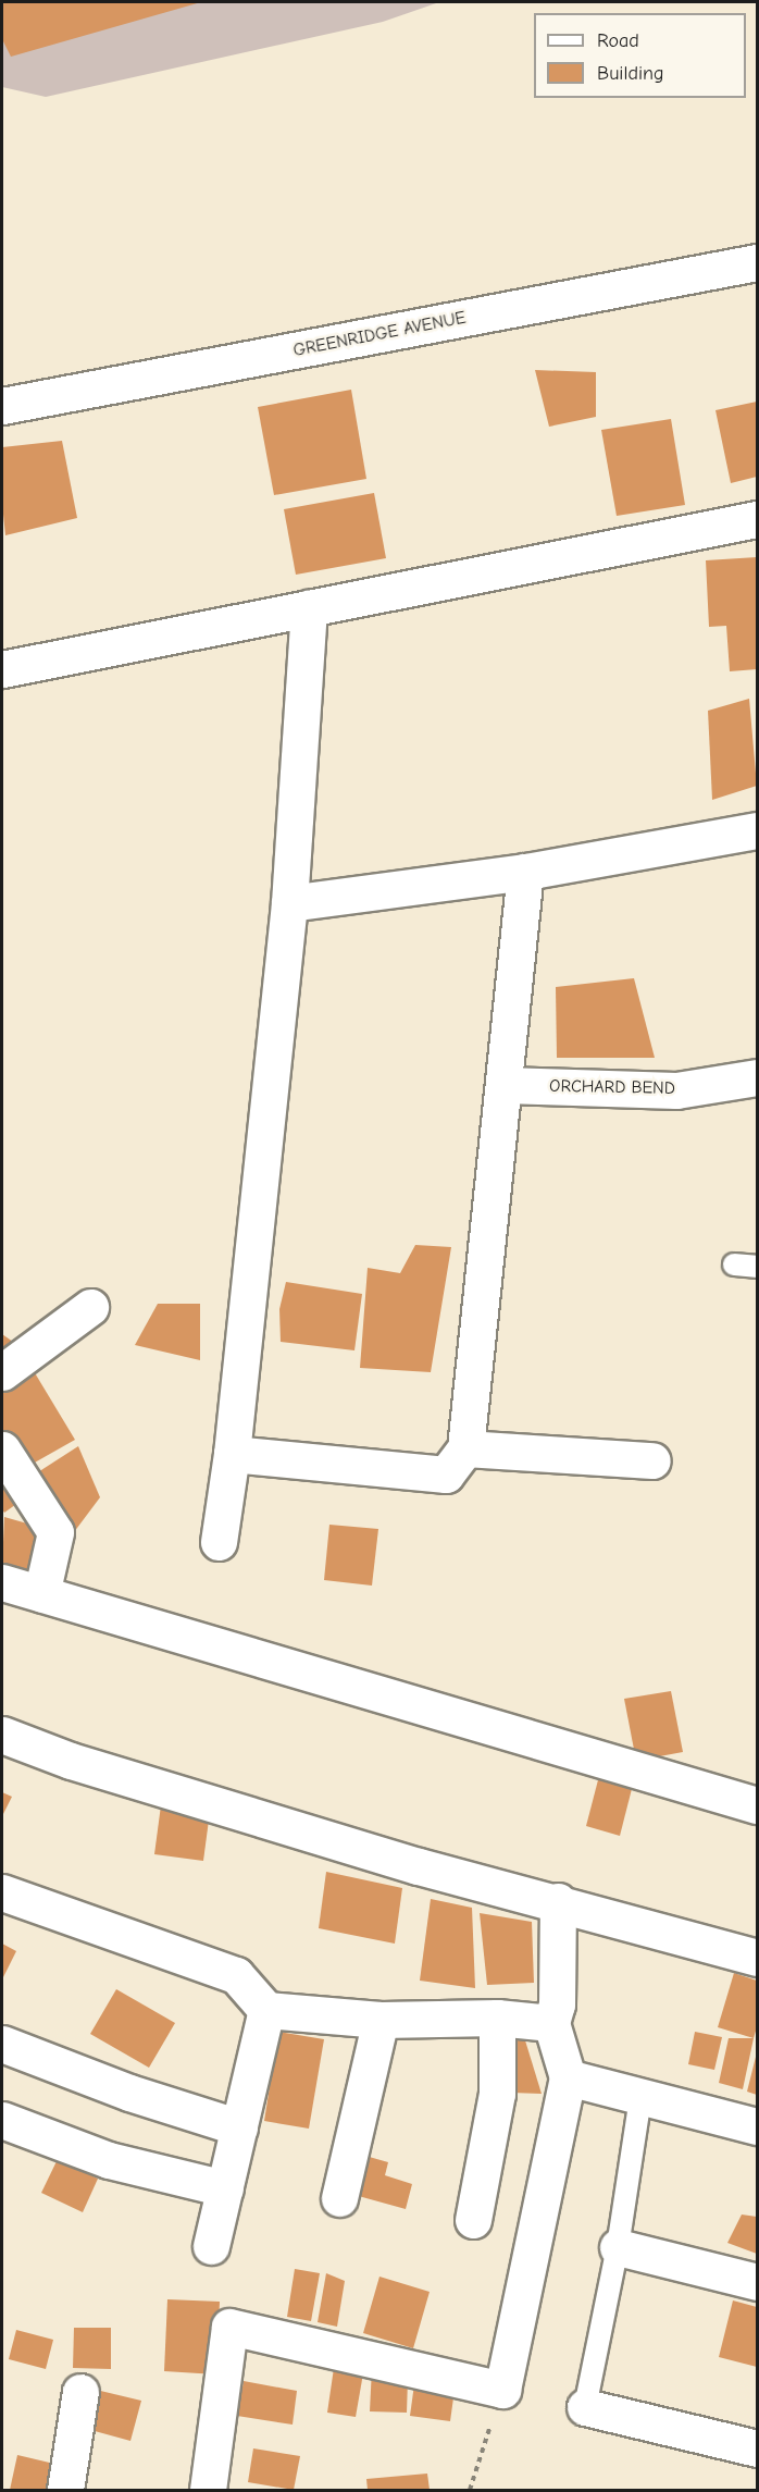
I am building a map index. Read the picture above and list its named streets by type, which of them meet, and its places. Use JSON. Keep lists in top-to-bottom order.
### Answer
{
  "streets": {
    "street": ["GREENRIDGE AVENUE", "ORCHARD BEND"]
  },
  "legend": ["Road", "Building"]
}
